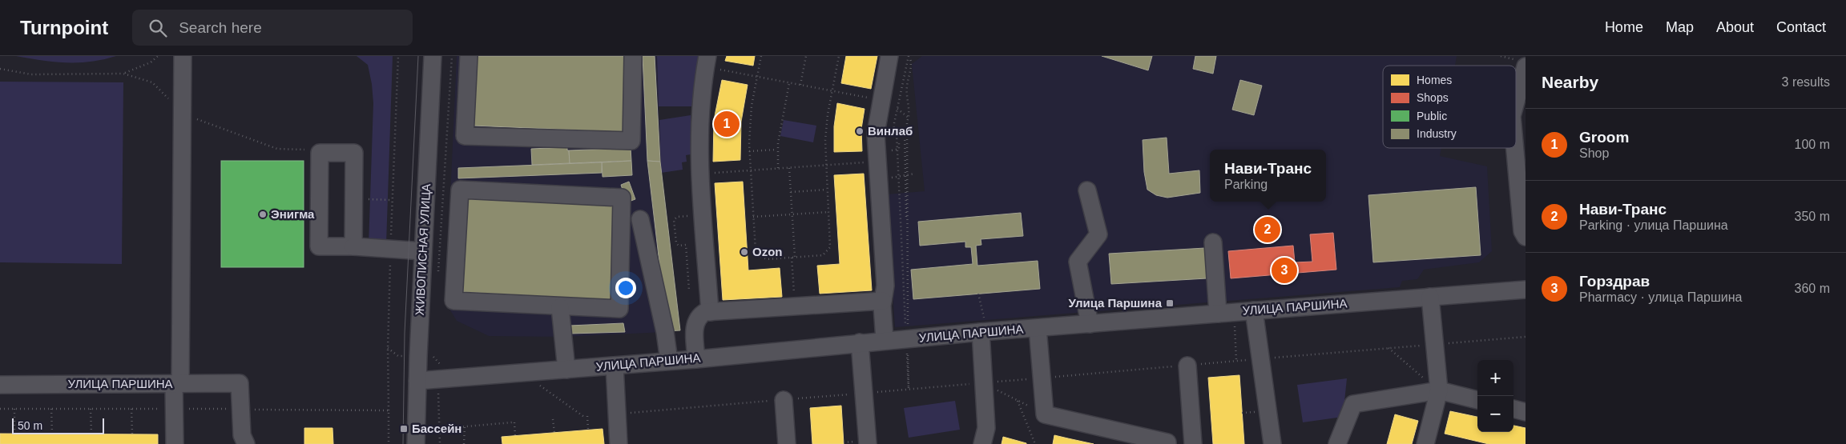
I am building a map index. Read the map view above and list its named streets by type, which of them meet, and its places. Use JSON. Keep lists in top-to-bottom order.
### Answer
{
  "streets": {
    "street": ["ЖИВОПИСНАЯ УЛИЦА", "УЛИЦА ПАРШИНА"]
  },
  "crossings": [
    ["ЖИВОПИСНАЯ УЛИЦА", "УЛИЦА ПАРШИНА"]
  ],
  "places": {
    "other": ["Винлаб", "Энигма", "Ozon"],
    "transit": ["Улица Паршина", "Бассейн"]
  },
  "legend": [
    "Homes",
    "Shops",
    "Public",
    "Industry"
  ],
  "scale_bar": "50 m",
  "page": {
    "header": "Turnpoint",
    "search": "Search here",
    "nav": [
      "Home",
      "Map",
      "About",
      "Contact"
    ],
    "heading": ["Nearby", "3 results"],
    "list": [
      {
        "mark": "1",
        "name": "Groom",
        "note": "Shop",
        "value": "100 m"
      },
      {
        "mark": "2",
        "name": "Нави-Транс",
        "note": "Parking · улица Паршина",
        "value": "350 m"
      },
      {
        "mark": "3",
        "name": "Горздрав",
        "note": "Pharmacy · улица Паршина",
        "value": "360 m"
      }
    ],
    "pins": ["1", "2", "3"],
    "popup": ["Нави-Транс", "Parking"],
    "map_buttons": ["+", "−"],
    "scale": "50 m"
  }
}
